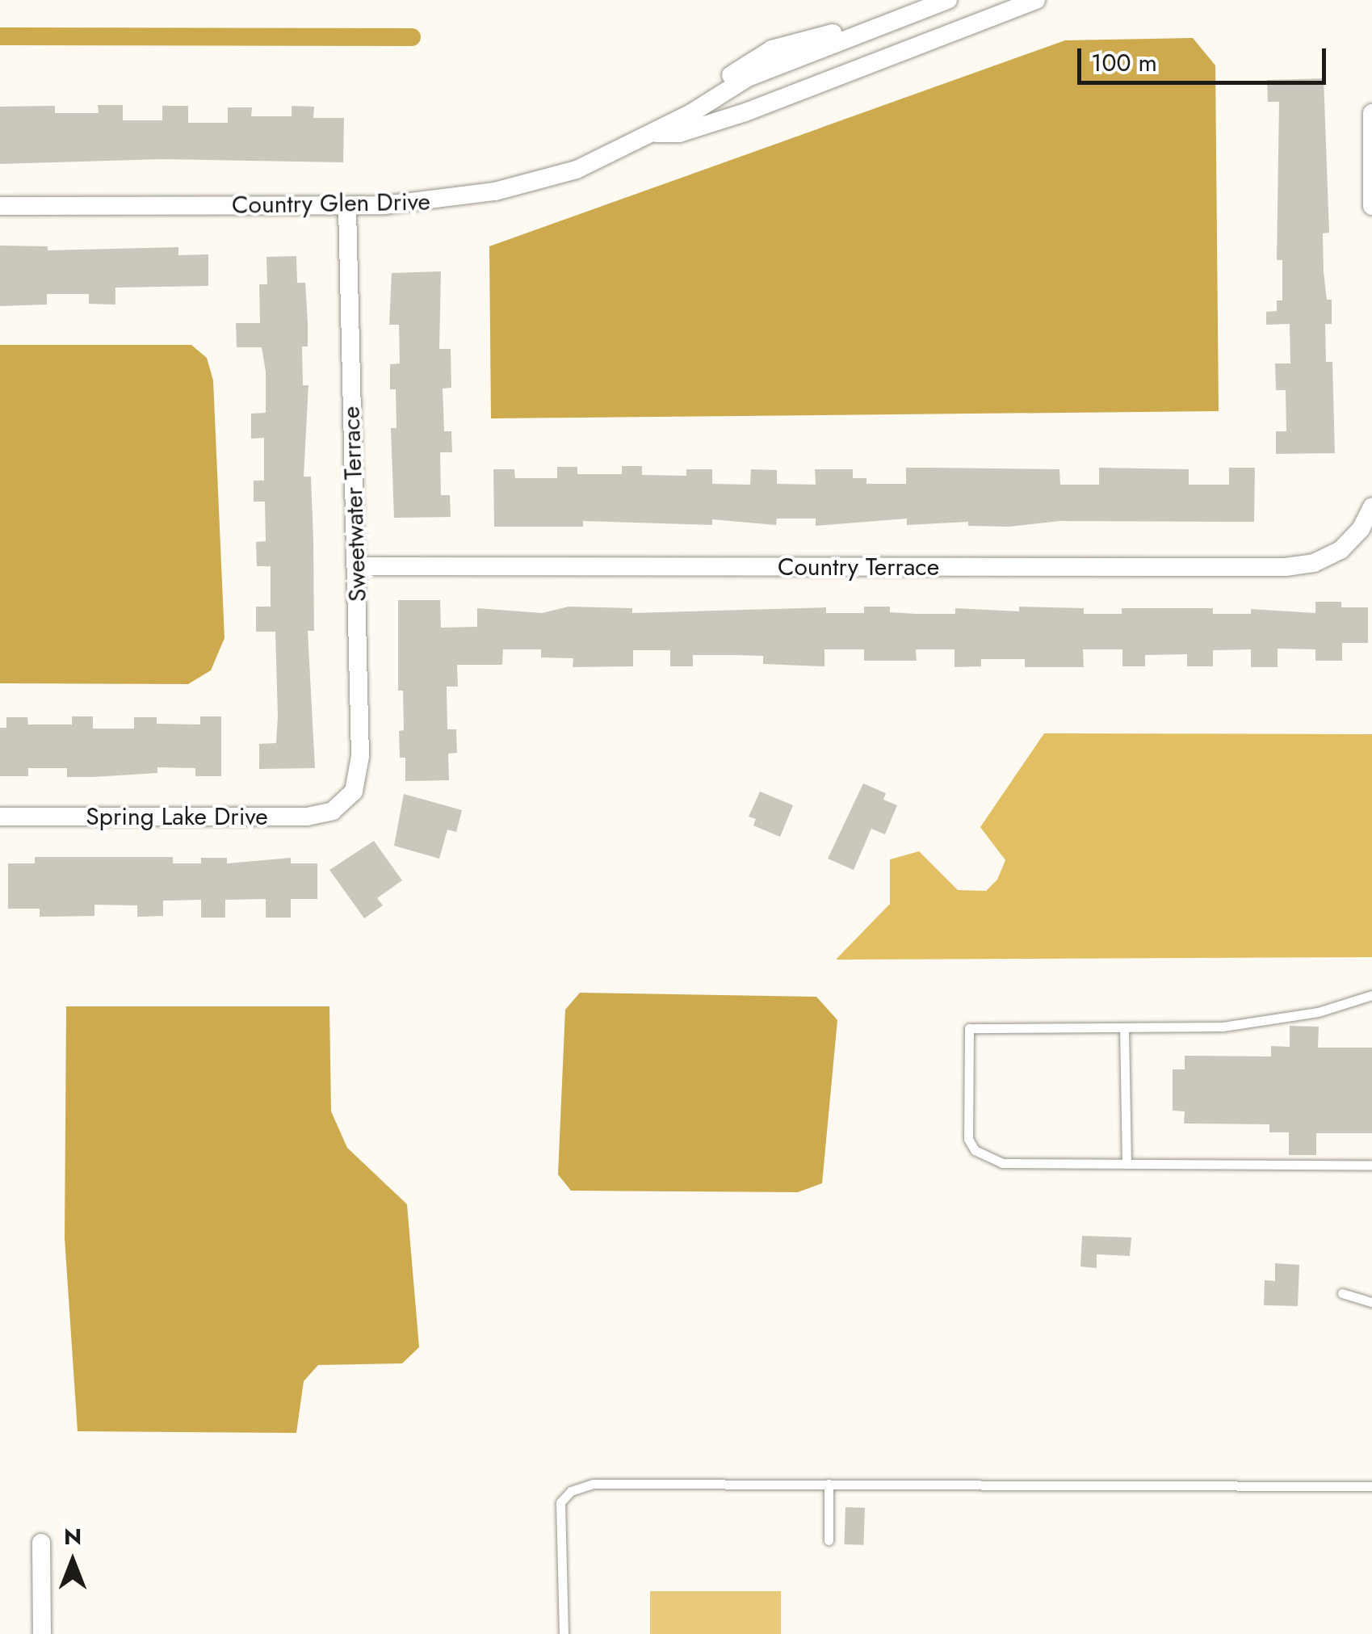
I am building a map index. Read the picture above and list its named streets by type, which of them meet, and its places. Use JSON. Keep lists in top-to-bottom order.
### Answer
{
  "streets": {
    "street": [
      "Country Glen Drive",
      "Sweetwater Terrace",
      "Country Terrace",
      "Spring Lake Drive"
    ]
  },
  "crossings": [
    ["Country Glen Drive", "Sweetwater Terrace"],
    ["Sweetwater Terrace", "Country Terrace"],
    ["Sweetwater Terrace", "Spring Lake Drive"]
  ],
  "scale_bar": "100 m",
  "north": "top"
}
